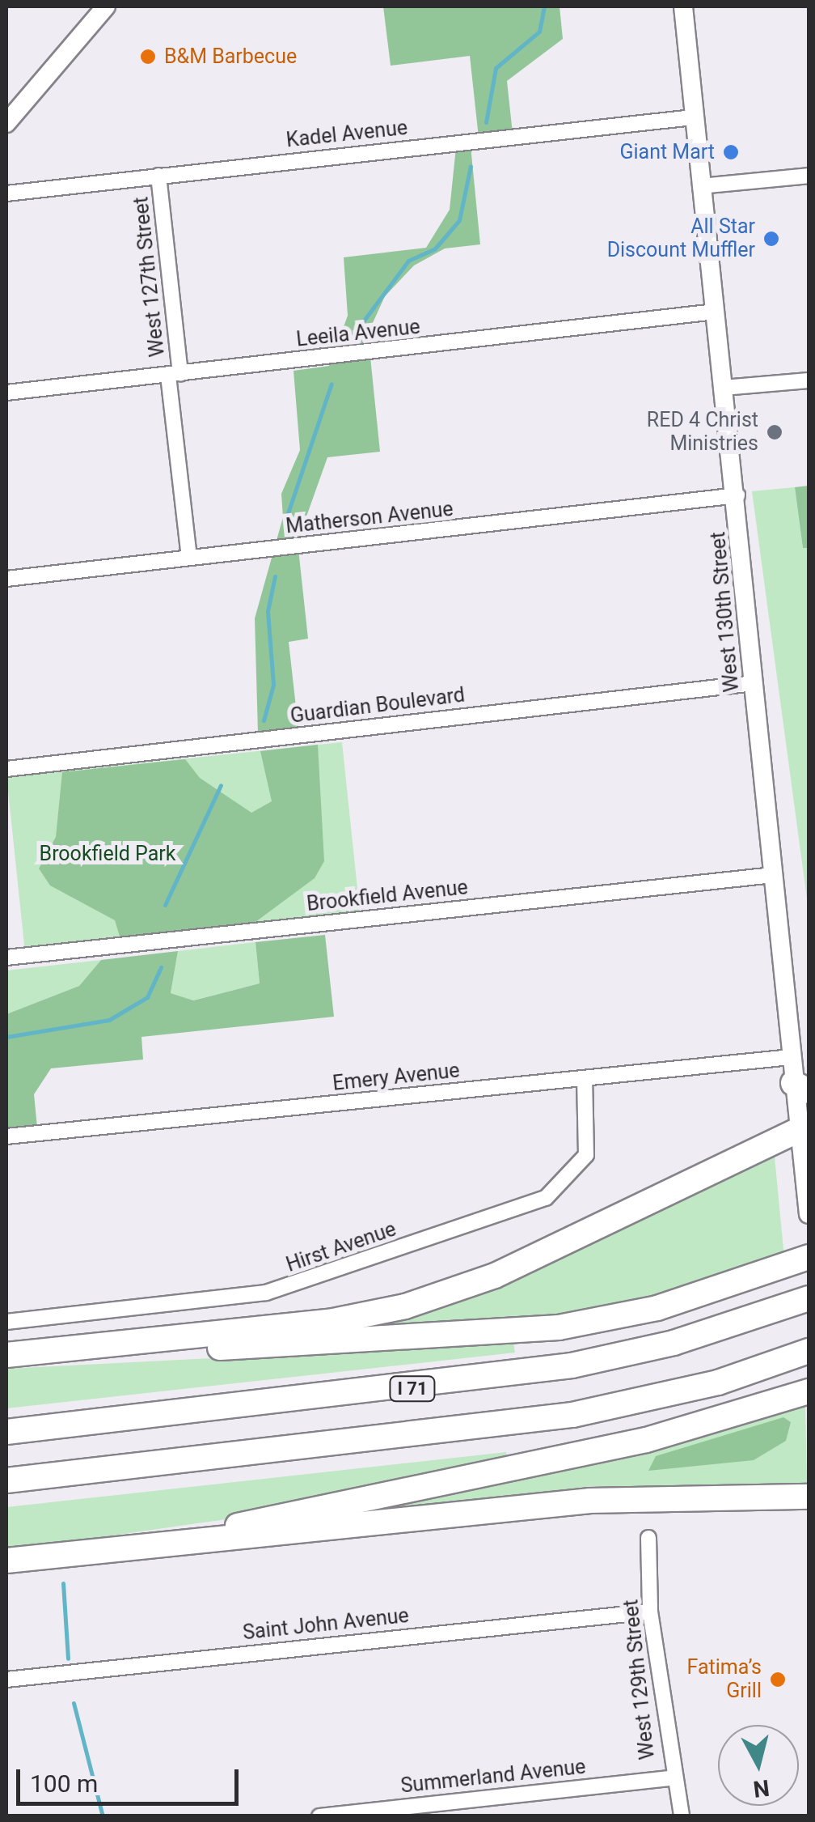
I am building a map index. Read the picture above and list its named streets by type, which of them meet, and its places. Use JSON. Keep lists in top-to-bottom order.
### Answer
{
  "streets": {
    "highway": ["I 71"],
    "main road": ["West 130th Street"],
    "street": [
      "Kadel Avenue",
      "West 127th Street",
      "Leeila Avenue",
      "Matherson Avenue",
      "Guardian Boulevard",
      "Brookfield Avenue",
      "Emery Avenue",
      "Hirst Avenue",
      "Saint John Avenue",
      "West 129th Street",
      "Summerland Avenue"
    ]
  },
  "crossings": [
    ["Kadel Avenue", "West 127th Street"],
    ["Kadel Avenue", "West 130th Street"],
    ["West 127th Street", "Leeila Avenue"],
    ["West 127th Street", "Matherson Avenue"],
    ["Leeila Avenue", "West 130th Street"],
    ["Matherson Avenue", "West 130th Street"],
    ["West 130th Street", "Guardian Boulevard"],
    ["West 130th Street", "Brookfield Avenue"],
    ["West 130th Street", "Emery Avenue"],
    ["Emery Avenue", "Hirst Avenue"],
    ["Saint John Avenue", "West 129th Street"],
    ["West 129th Street", "Summerland Avenue"]
  ],
  "parks": ["Brookfield Park"],
  "places": [
    "B&M Barbecue",
    "Giant Mart",
    "All Star Discount Muffler",
    "RED 4 Christ Ministries",
    "Fatima’s Grill"
  ],
  "scale_bar": "100 m",
  "north": "bottom"
}
